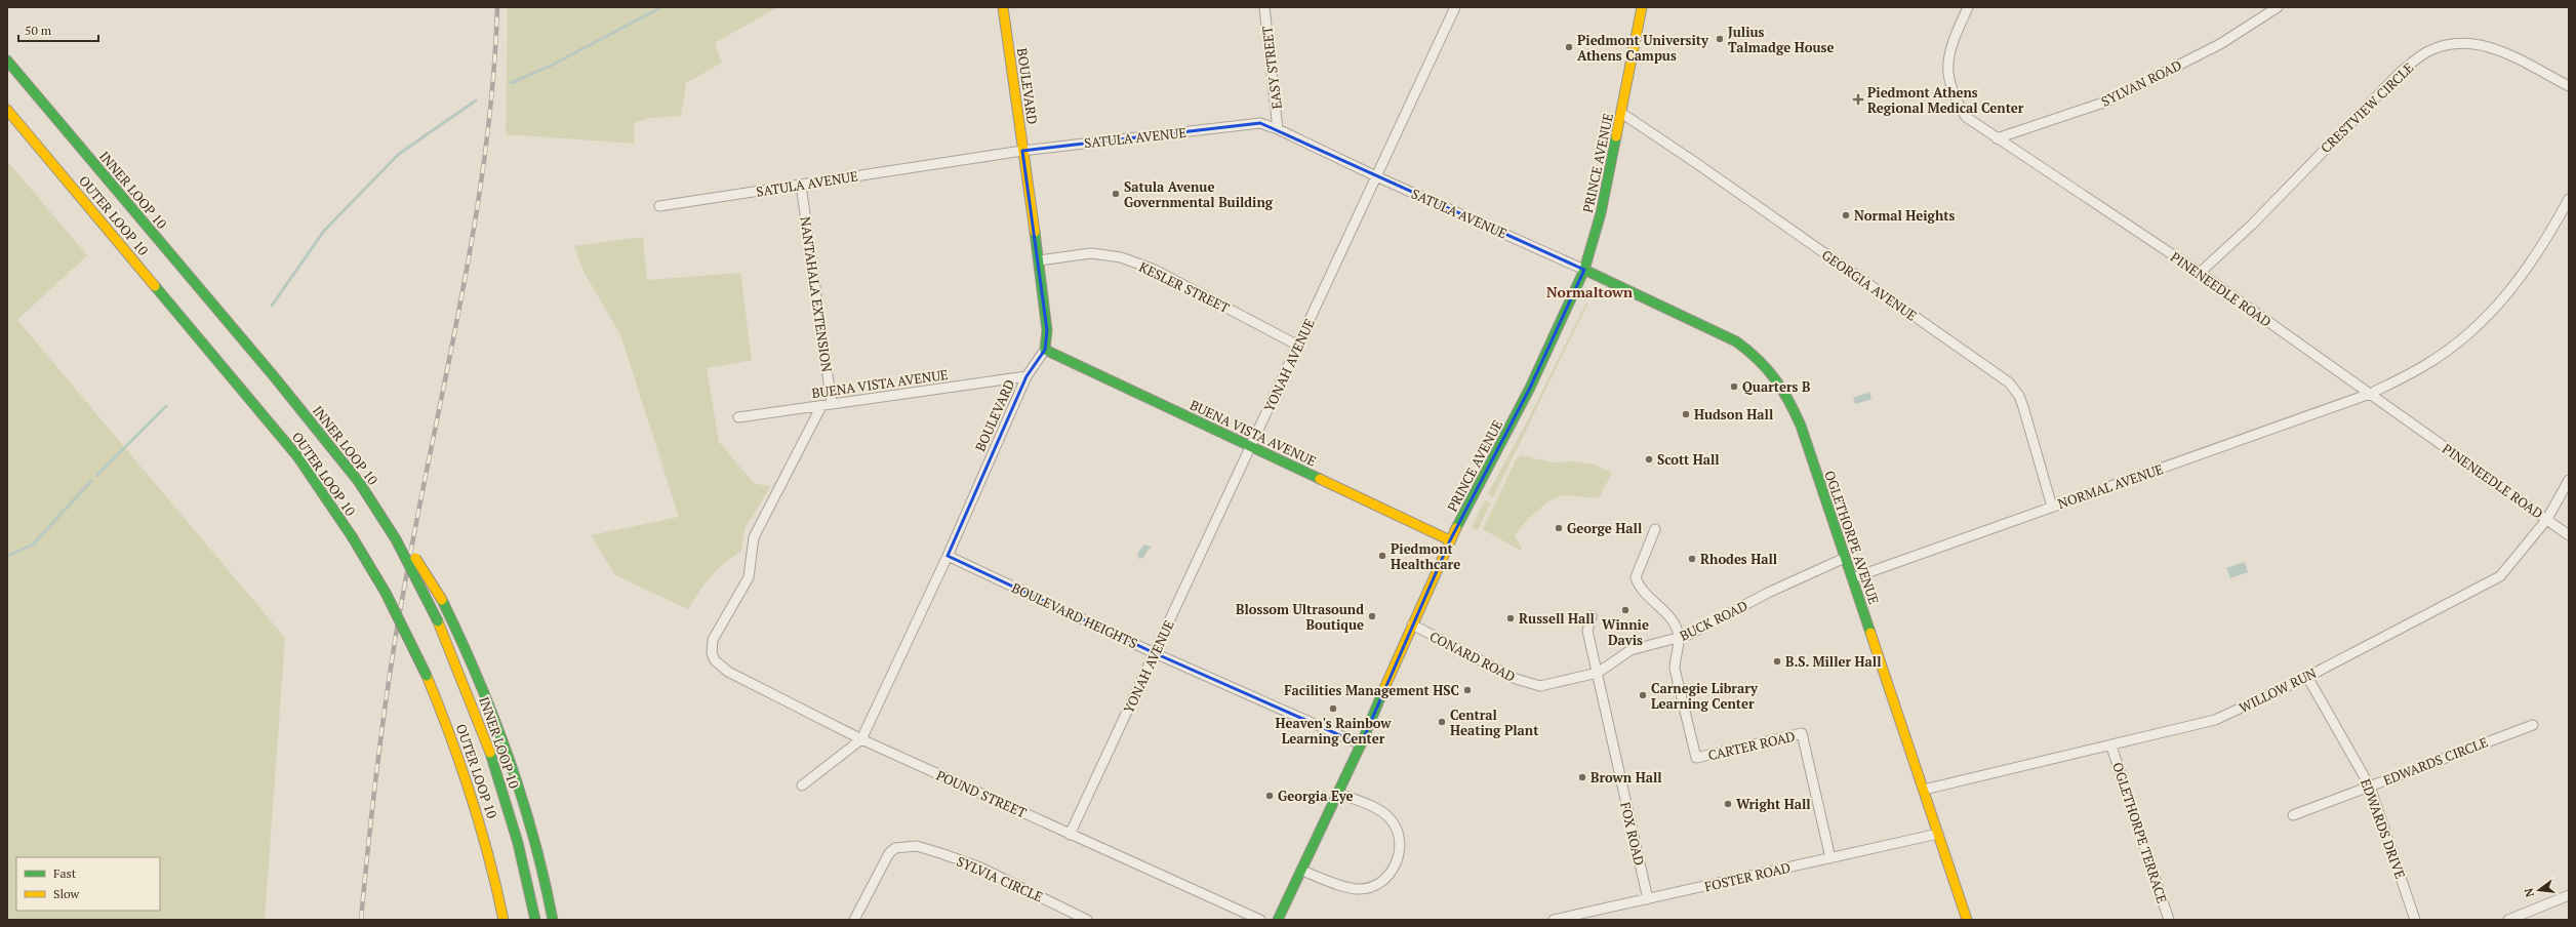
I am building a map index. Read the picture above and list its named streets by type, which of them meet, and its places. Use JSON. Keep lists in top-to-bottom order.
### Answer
{
  "streets": {
    "main road": [
      "BOULEVARD",
      "PRINCE AVENUE",
      "INNER LOOP 10",
      "OUTER LOOP 10",
      "BUENA VISTA AVENUE",
      "OGLETHORPE AVENUE"
    ],
    "street": [
      "EASY STREET",
      "SYLVAN ROAD",
      "CRESTVIEW CIRCLE",
      "SATULA AVENUE",
      "GEORGIA AVENUE",
      "KESLER STREET",
      "PINENEEDLE ROAD",
      "NANTAHALA EXTENSION",
      "YONAH AVENUE",
      "NORMAL AVENUE",
      "BOULEVARD HEIGHTS",
      "BUCK ROAD",
      "CONARD ROAD",
      "WILLOW RUN",
      "CARTER ROAD",
      "EDWARDS CIRCLE",
      "POUND STREET",
      "EDWARDS DRIVE",
      "OGLETHORPE TERRACE",
      "FOX ROAD",
      "FOSTER ROAD",
      "SYLVIA CIRCLE"
    ]
  },
  "crossings": [
    ["EASY STREET", "SATULA AVENUE"],
    ["SYLVAN ROAD", "PINENEEDLE ROAD"],
    ["BOULEVARD", "SATULA AVENUE"],
    ["BOULEVARD", "KESLER STREET"],
    ["BOULEVARD", "BUENA VISTA AVENUE"],
    ["BOULEVARD", "BOULEVARD HEIGHTS"],
    ["BOULEVARD", "POUND STREET"],
    ["CRESTVIEW CIRCLE", "PINENEEDLE ROAD"],
    ["SATULA AVENUE", "PRINCE AVENUE"],
    ["SATULA AVENUE", "NANTAHALA EXTENSION"],
    ["SATULA AVENUE", "YONAH AVENUE"],
    ["SATULA AVENUE", "OGLETHORPE AVENUE"],
    ["PRINCE AVENUE", "GEORGIA AVENUE"],
    ["PRINCE AVENUE", "BUENA VISTA AVENUE"],
    ["PRINCE AVENUE", "OGLETHORPE AVENUE"],
    ["PRINCE AVENUE", "BOULEVARD HEIGHTS"],
    ["PRINCE AVENUE", "CONARD ROAD"],
    ["GEORGIA AVENUE", "NORMAL AVENUE"],
    ["KESLER STREET", "YONAH AVENUE"],
    ["PINENEEDLE ROAD", "NORMAL AVENUE"],
    ["PINENEEDLE ROAD", "WILLOW RUN"],
    ["NANTAHALA EXTENSION", "BUENA VISTA AVENUE"],
    ["YONAH AVENUE", "BUENA VISTA AVENUE"],
    ["YONAH AVENUE", "BOULEVARD HEIGHTS"],
    ["YONAH AVENUE", "POUND STREET"],
    ["BUENA VISTA AVENUE", "POUND STREET"],
    ["NORMAL AVENUE", "OGLETHORPE AVENUE"],
    ["OGLETHORPE AVENUE", "BUCK ROAD"],
    ["OGLETHORPE AVENUE", "WILLOW RUN"],
    ["OGLETHORPE AVENUE", "FOSTER ROAD"],
    ["BUCK ROAD", "CONARD ROAD"],
    ["BUCK ROAD", "CARTER ROAD"],
    ["BUCK ROAD", "FOX ROAD"],
    ["WILLOW RUN", "EDWARDS DRIVE"],
    ["WILLOW RUN", "OGLETHORPE TERRACE"],
    ["CARTER ROAD", "FOSTER ROAD"],
    ["EDWARDS CIRCLE", "EDWARDS DRIVE"],
    ["FOX ROAD", "FOSTER ROAD"]
  ],
  "districts": ["Normaltown"],
  "places": {
    "other": [
      "Julius Talmadge House",
      "Piedmont University Athens Campus",
      "Satula Avenue Governmental Building",
      "Normal Heights",
      "Quarters B",
      "Hudson Hall",
      "Scott Hall",
      "George Hall",
      "Piedmont Healthcare",
      "Rhodes Hall",
      "Winnie Davis",
      "Blossom Ultrasound Boutique",
      "Russell Hall",
      "B.S. Miller Hall",
      "Facilities Management HSC",
      "Carnegie Library Learning Center",
      "Heaven's Rainbow Learning Center",
      "Central Heating Plant",
      "Brown Hall",
      "Georgia Eye",
      "Wright Hall"
    ],
    "health": ["Piedmont Athens Regional Medical Center"]
  },
  "legend": ["Fast", "Slow"],
  "scale_bar": "50 m",
  "north": "left"
}
